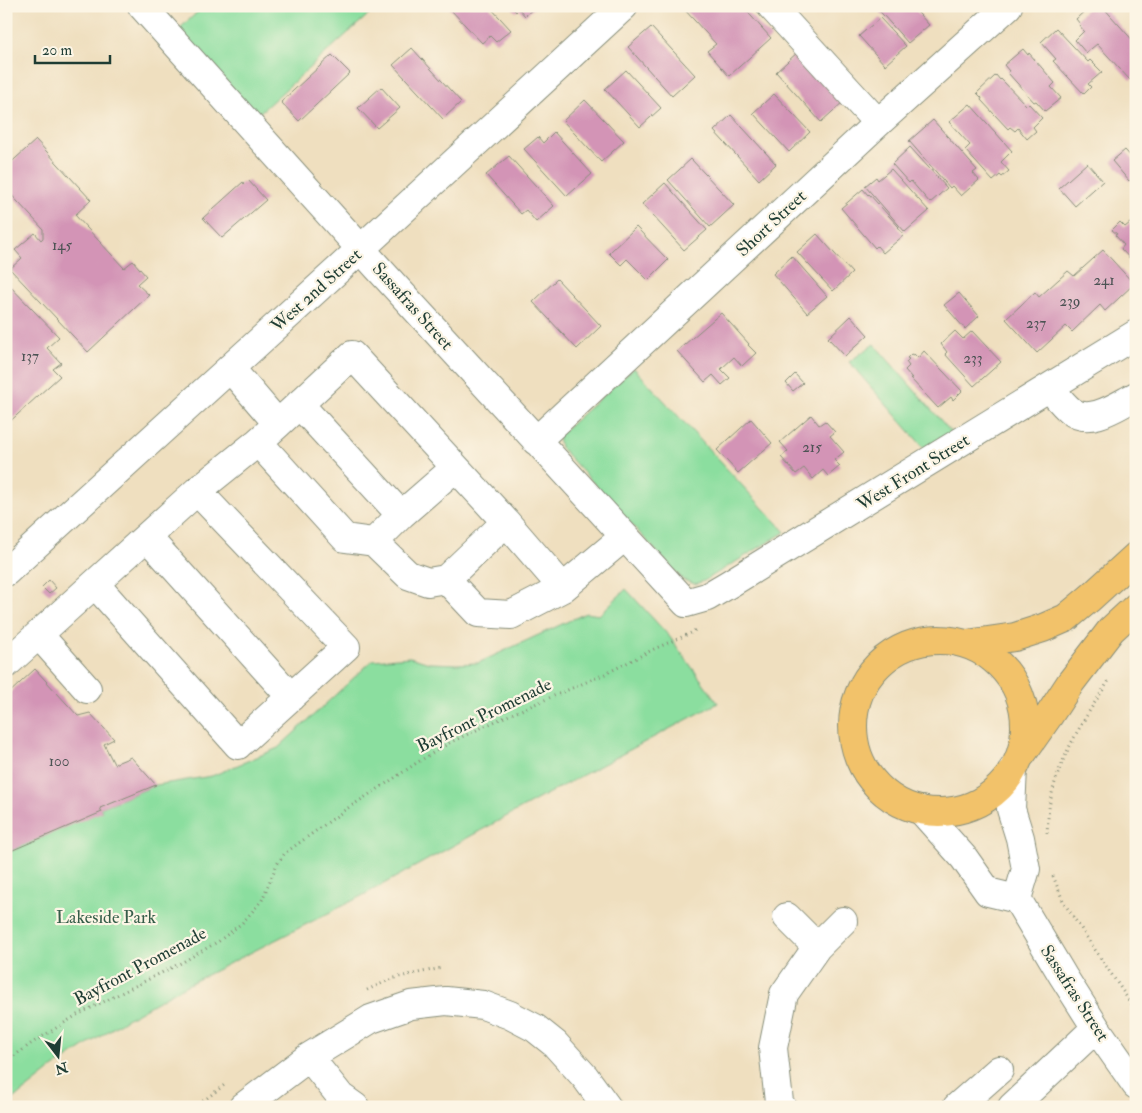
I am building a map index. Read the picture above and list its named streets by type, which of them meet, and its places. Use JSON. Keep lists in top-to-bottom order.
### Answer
{
  "streets": {
    "street": [
      "Short Street",
      "West 2nd Street",
      "Sassafras Street",
      "West Front Street"
    ],
    "path": ["Bayfront Promenade"]
  },
  "crossings": [
    ["Short Street", "Sassafras Street"],
    ["West 2nd Street", "Sassafras Street"],
    ["Sassafras Street", "West Front Street"]
  ],
  "parks": ["Lakeside Park"],
  "house_numbers": [
    "145",
    "241",
    "239",
    "237",
    "137",
    "233",
    "215",
    "100"
  ],
  "scale_bar": "20 m",
  "north": "bottom"
}
